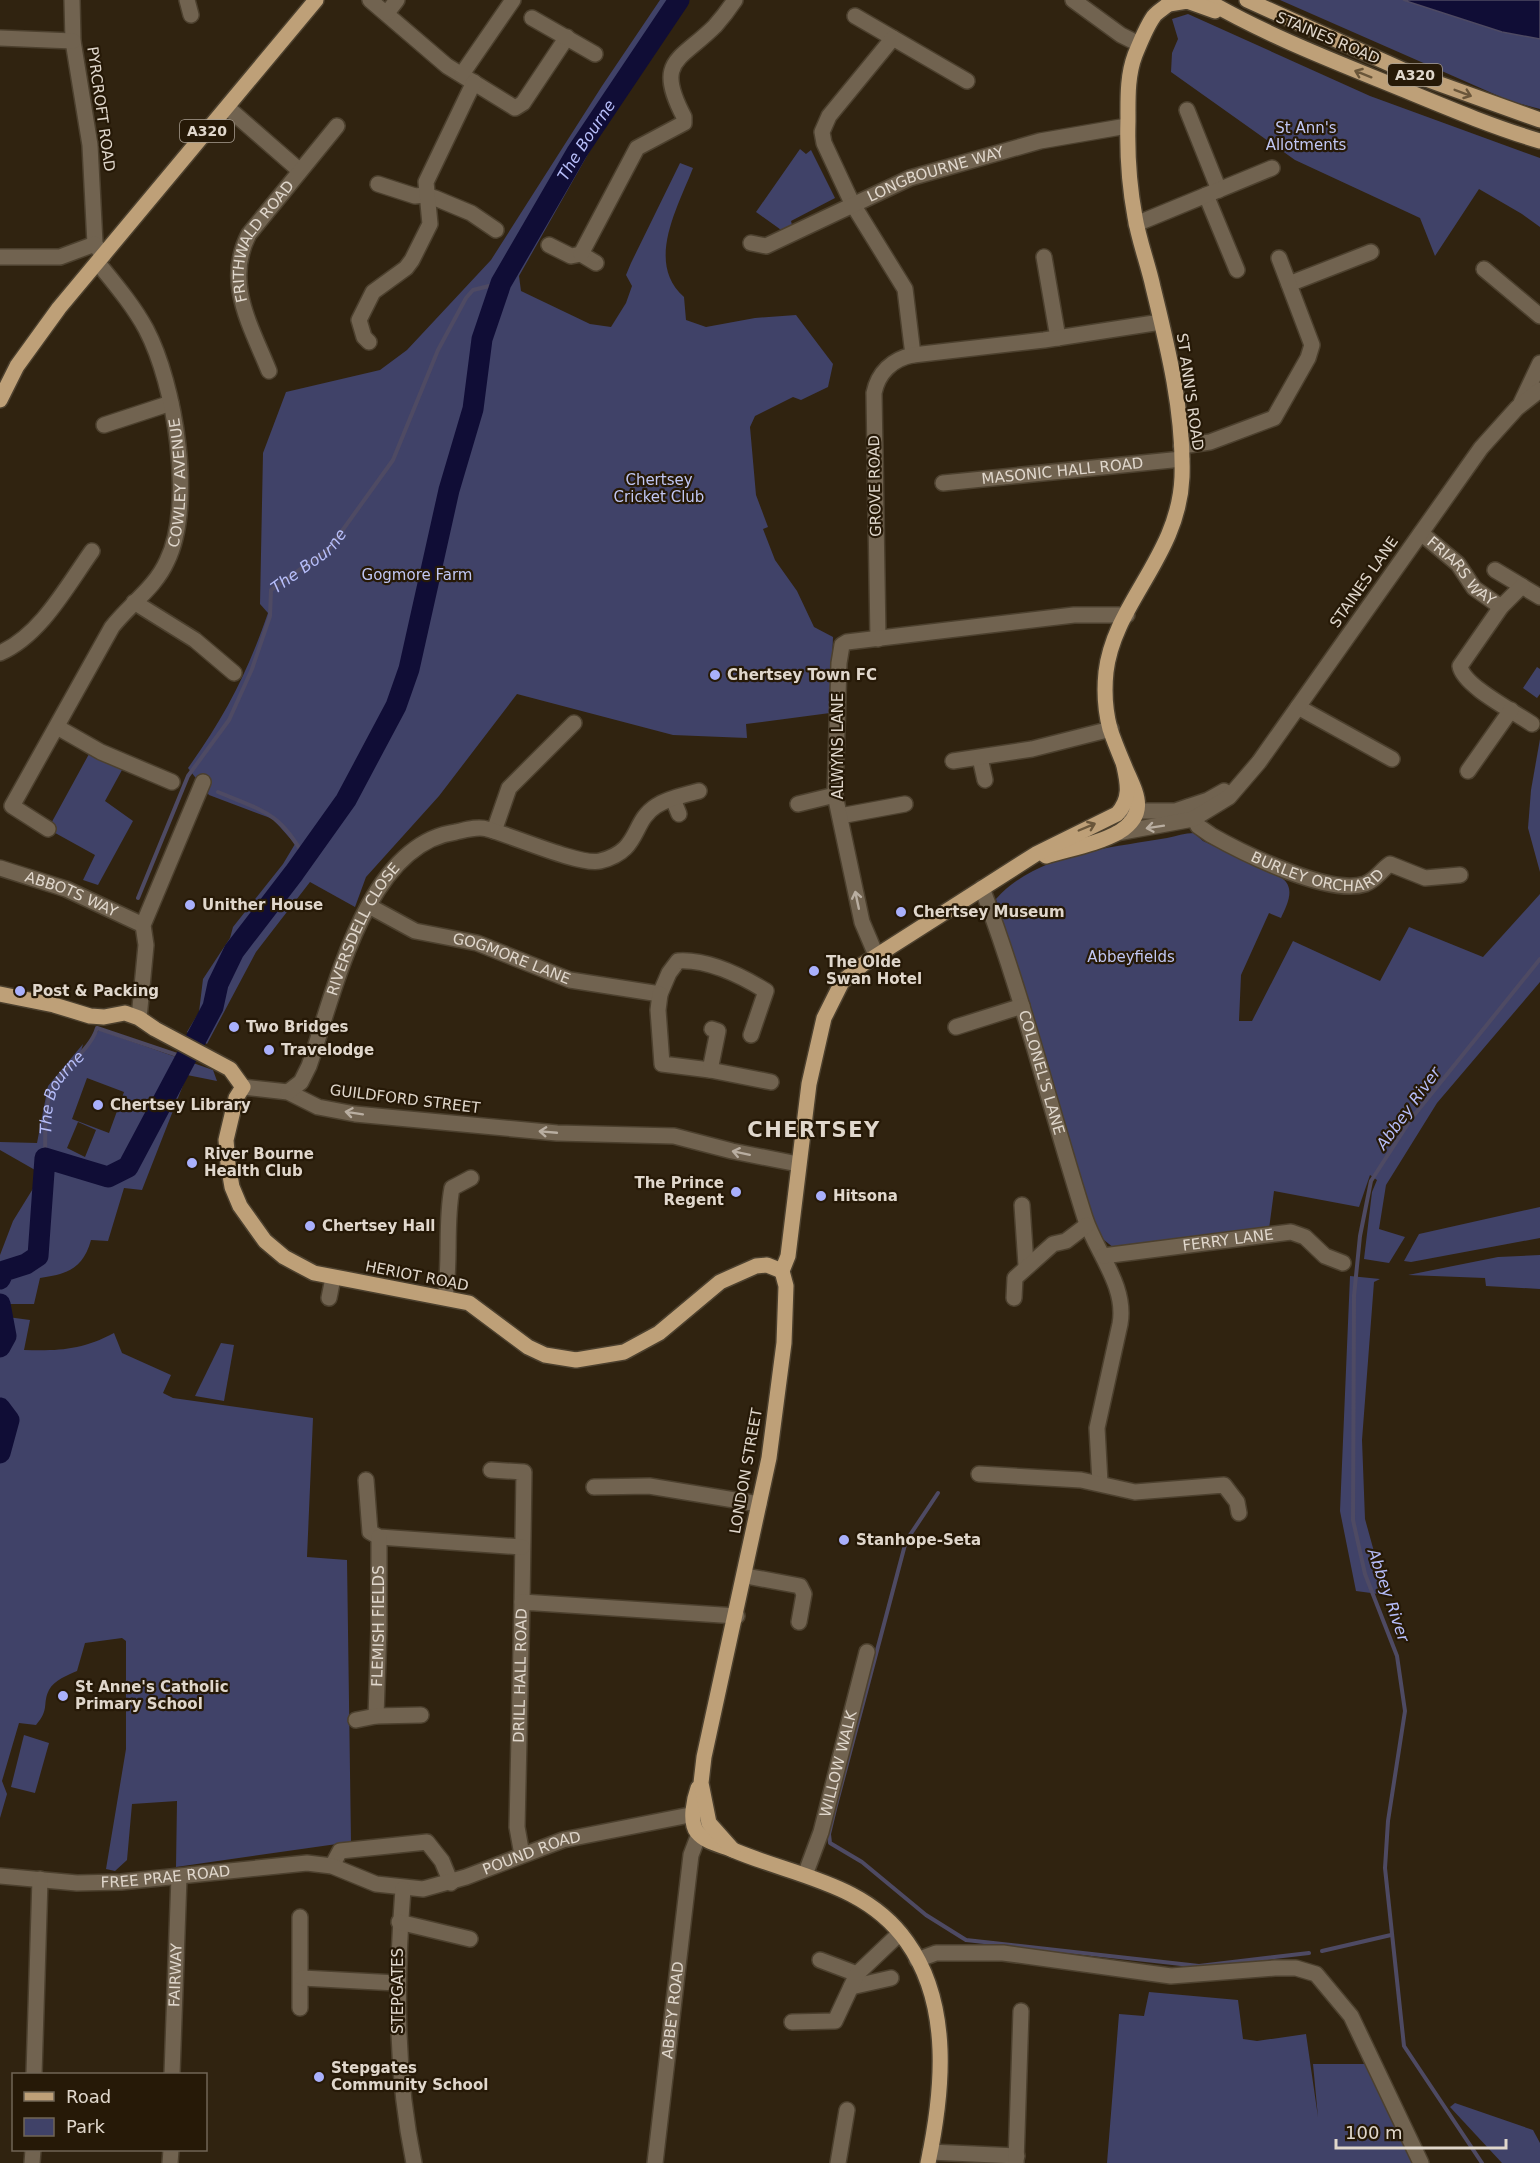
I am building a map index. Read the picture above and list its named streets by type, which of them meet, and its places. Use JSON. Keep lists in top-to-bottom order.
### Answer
{
  "streets": {
    "main road": [
      "STAINES ROAD",
      "A320",
      "ST ANN'S ROAD",
      "STAINES LANE",
      "HERIOT ROAD",
      "LONDON STREET"
    ],
    "street": [
      "PYRCROFT ROAD",
      "LONGBOURNE WAY",
      "FRITHWALD ROAD",
      "MASONIC HALL ROAD",
      "COWLEY AVENUE",
      "GROVE ROAD",
      "FRIARS WAY",
      "ALWYNS LANE",
      "BURLEY ORCHARD",
      "ABBOTS WAY",
      "RIVERSDELL CLOSE",
      "GOGMORE LANE",
      "COLONEL'S LANE",
      "GUILDFORD STREET",
      "FERRY LANE",
      "FLEMISH FIELDS",
      "DRILL HALL ROAD",
      "WILLOW WALK",
      "POUND ROAD",
      "FREE PRAE ROAD",
      "FAIRWAY",
      "STEPGATES",
      "ABBEY ROAD"
    ]
  },
  "crossings": [
    ["STAINES ROAD", "ST ANN'S ROAD"],
    ["A320", "PYRCROFT ROAD"],
    ["A320", "FRITHWALD ROAD"],
    ["A320", "COWLEY AVENUE"],
    ["PYRCROFT ROAD", "COWLEY AVENUE"],
    ["LONGBOURNE WAY", "ST ANN'S ROAD"],
    ["ST ANN'S ROAD", "MASONIC HALL ROAD"],
    ["ST ANN'S ROAD", "GROVE ROAD"],
    ["ST ANN'S ROAD", "STAINES LANE"],
    ["GROVE ROAD", "ALWYNS LANE"],
    ["FRIARS WAY", "STAINES LANE"],
    ["STAINES LANE", "BURLEY ORCHARD"],
    ["STAINES LANE", "LONDON STREET"],
    ["ALWYNS LANE", "LONDON STREET"],
    ["RIVERSDELL CLOSE", "GOGMORE LANE"],
    ["RIVERSDELL CLOSE", "GUILDFORD STREET"],
    ["COLONEL'S LANE", "FERRY LANE"],
    ["COLONEL'S LANE", "LONDON STREET"],
    ["GUILDFORD STREET", "HERIOT ROAD"],
    ["GUILDFORD STREET", "LONDON STREET"],
    ["HERIOT ROAD", "LONDON STREET"],
    ["LONDON STREET", "DRILL HALL ROAD"],
    ["LONDON STREET", "POUND ROAD"],
    ["LONDON STREET", "ABBEY ROAD"],
    ["DRILL HALL ROAD", "POUND ROAD"],
    ["POUND ROAD", "FREE PRAE ROAD"],
    ["POUND ROAD", "STEPGATES"],
    ["POUND ROAD", "ABBEY ROAD"],
    ["FREE PRAE ROAD", "FAIRWAY"],
    ["FREE PRAE ROAD", "STEPGATES"]
  ],
  "one_way": ["ALWYNS LANE", "GUILDFORD STREET"],
  "districts": ["CHERTSEY"],
  "water": ["The Bourne", "Abbey River"],
  "parks": [
    "St Ann's Allotments",
    "Chertsey Cricket Club",
    "Gogmore Farm",
    "Abbeyfields"
  ],
  "places": [
    "Chertsey Town FC",
    "Unither House",
    "Chertsey Museum",
    "The Olde Swan Hotel",
    "Post & Packing",
    "Two Bridges",
    "Travelodge",
    "Chertsey Library",
    "River Bourne Health Club",
    "The Prince Regent",
    "Hitsona",
    "Chertsey Hall",
    "Stanhope-Seta",
    "St Anne's Catholic Primary School",
    "Stepgates Community School"
  ],
  "legend": ["Road", "Park"],
  "scale_bar": "100 m"
}
